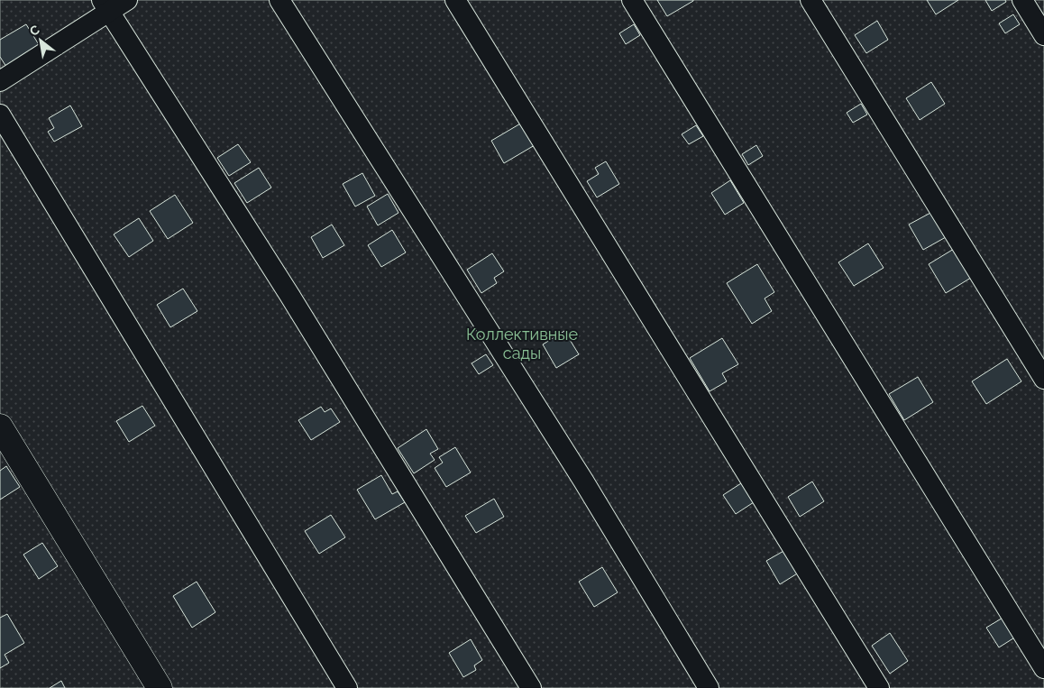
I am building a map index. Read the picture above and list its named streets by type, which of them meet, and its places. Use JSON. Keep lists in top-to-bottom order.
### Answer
{
  "parks": ["Коллективные сады"],
  "north": "top left"
}
